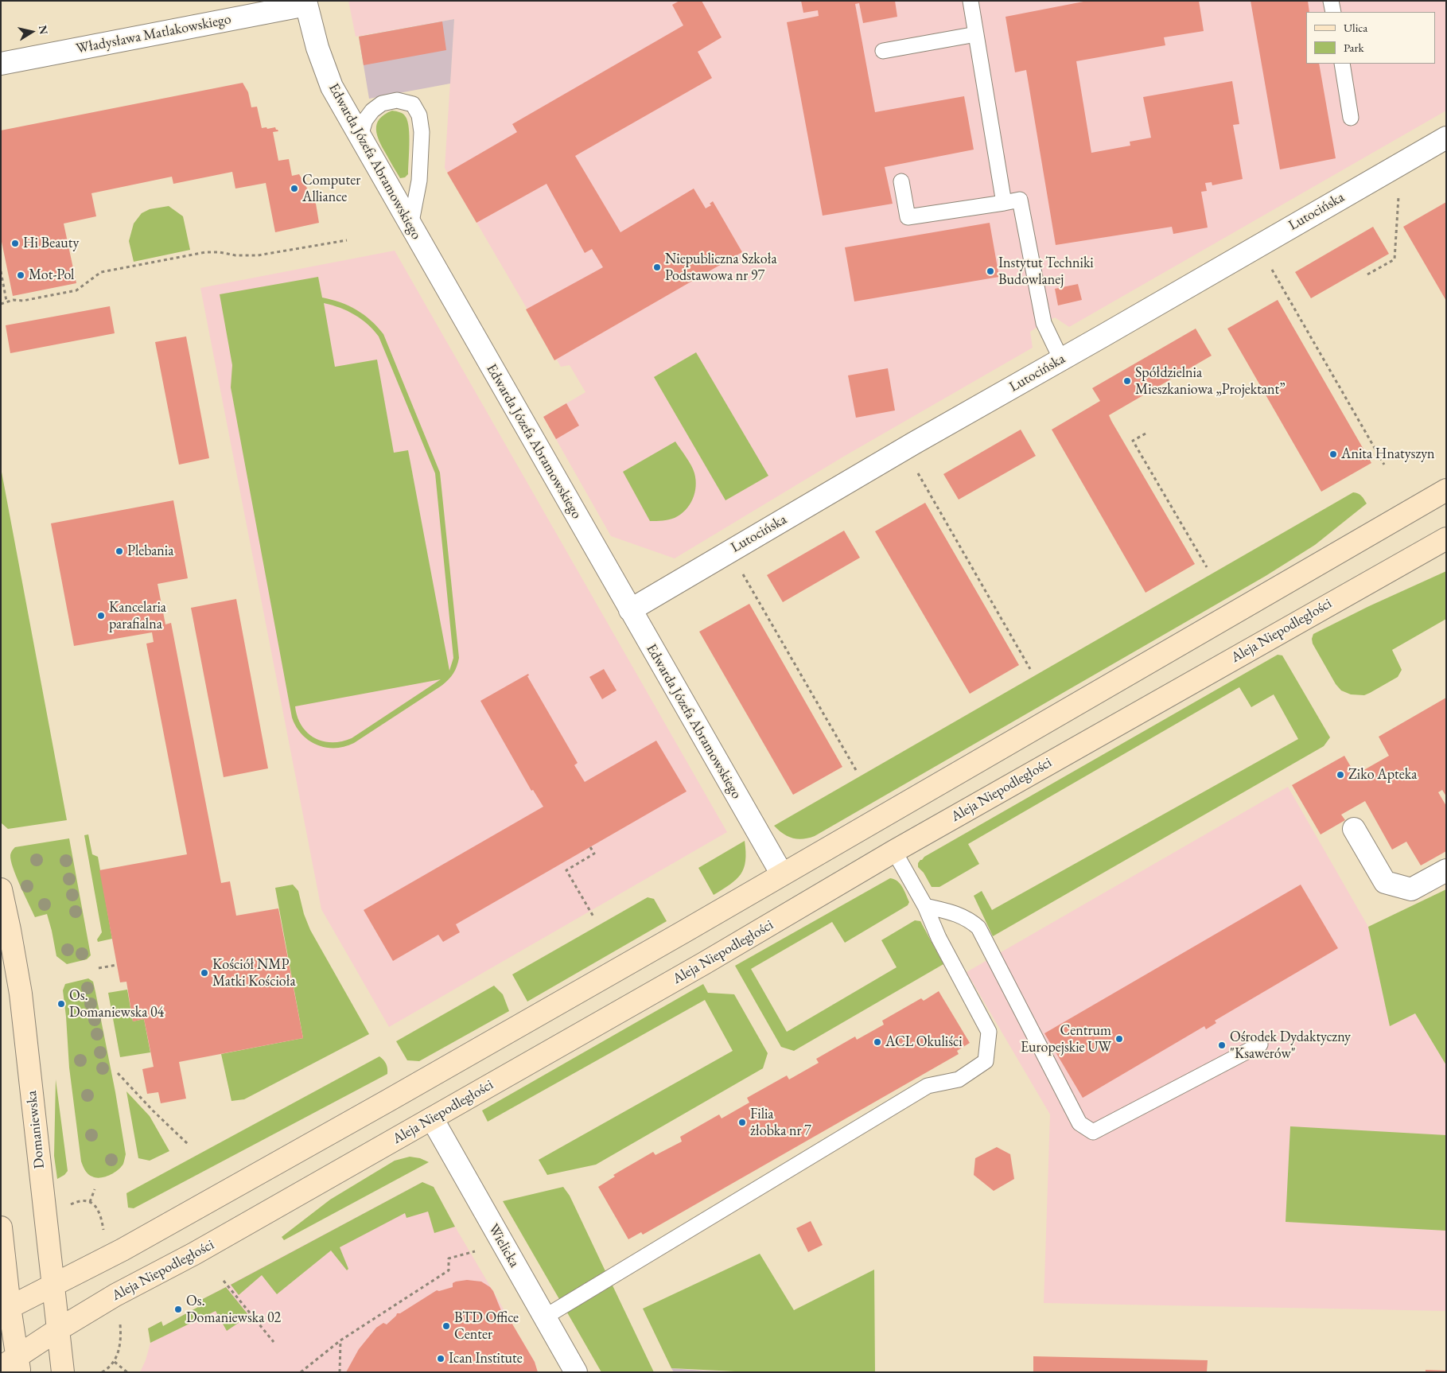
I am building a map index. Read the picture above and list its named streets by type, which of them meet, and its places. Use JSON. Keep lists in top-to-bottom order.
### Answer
{
  "streets": {
    "main road": ["Aleja Niepodległości", "Domaniewska"],
    "street": [
      "Władysława Matlakowskiego",
      "Edwarda Józefa Abramowskiego",
      "Lutocińska",
      "Wielicka"
    ]
  },
  "crossings": [
    ["Władysława Matlakowskiego", "Edwarda Józefa Abramowskiego"],
    ["Edwarda Józefa Abramowskiego", "Lutocińska"],
    ["Aleja Niepodległości", "Domaniewska"],
    ["Aleja Niepodległości", "Wielicka"]
  ],
  "places": [
    "Computer Alliance",
    "Hi Beauty",
    "Niepubliczna Szkoła Podstawowa nr 97",
    "Instytut Techniki Budowlanej",
    "Mot-Pol",
    "Spółdzielnia Mieszkaniowa „Projektant”",
    "Anita Hnatyszyn",
    "Plebania",
    "Kancelaria parafialna",
    "Ziko Apteka",
    "Kościół NMP Matki Kościoła",
    "Os. Domaniewska 04",
    "Centrum Europejskie UW",
    "ACL Okuliści",
    "Ośrodek Dydaktyczny \"Ksawerów\"",
    "Filia żłobka nr 7",
    "Os. Domaniewska 02",
    "BTD Office Center",
    "Ican Institute"
  ],
  "legend": ["Ulica", "Park"],
  "north": "right"
}
